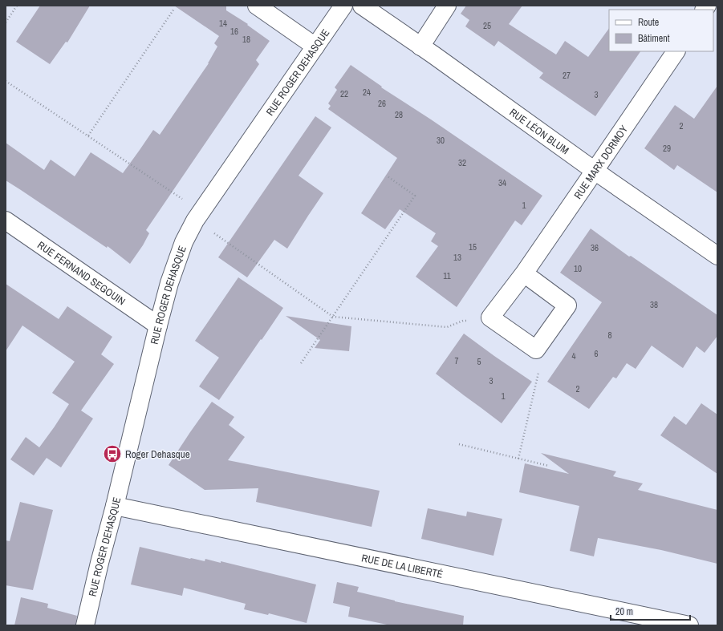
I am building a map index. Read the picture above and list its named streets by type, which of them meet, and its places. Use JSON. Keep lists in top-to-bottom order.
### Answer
{
  "streets": {
    "street": [
      "RUE ROGER DEHASQUE",
      "RUE LÉON BLUM",
      "RUE MARX DORMOY",
      "RUE FERNAND SEGOUIN",
      "RUE DE LA LIBERTÉ"
    ]
  },
  "crossings": [
    ["RUE ROGER DEHASQUE", "RUE FERNAND SEGOUIN"],
    ["RUE ROGER DEHASQUE", "RUE DE LA LIBERTÉ"],
    ["RUE LÉON BLUM", "RUE MARX DORMOY"]
  ],
  "places": {
    "bus stop": ["Roger Dehasque"]
  },
  "house_numbers": [
    "14",
    "25",
    "16",
    "18",
    "27",
    "24",
    "22",
    "3",
    "26",
    "28",
    "2",
    "30",
    "29",
    "32",
    "34",
    "1",
    "15",
    "36",
    "13",
    "10",
    "11",
    "38",
    "8",
    "6",
    "4",
    "7",
    "5",
    "3",
    "2",
    "1"
  ],
  "legend": ["Route", "Bâtiment"],
  "scale_bar": "20 m"
}
